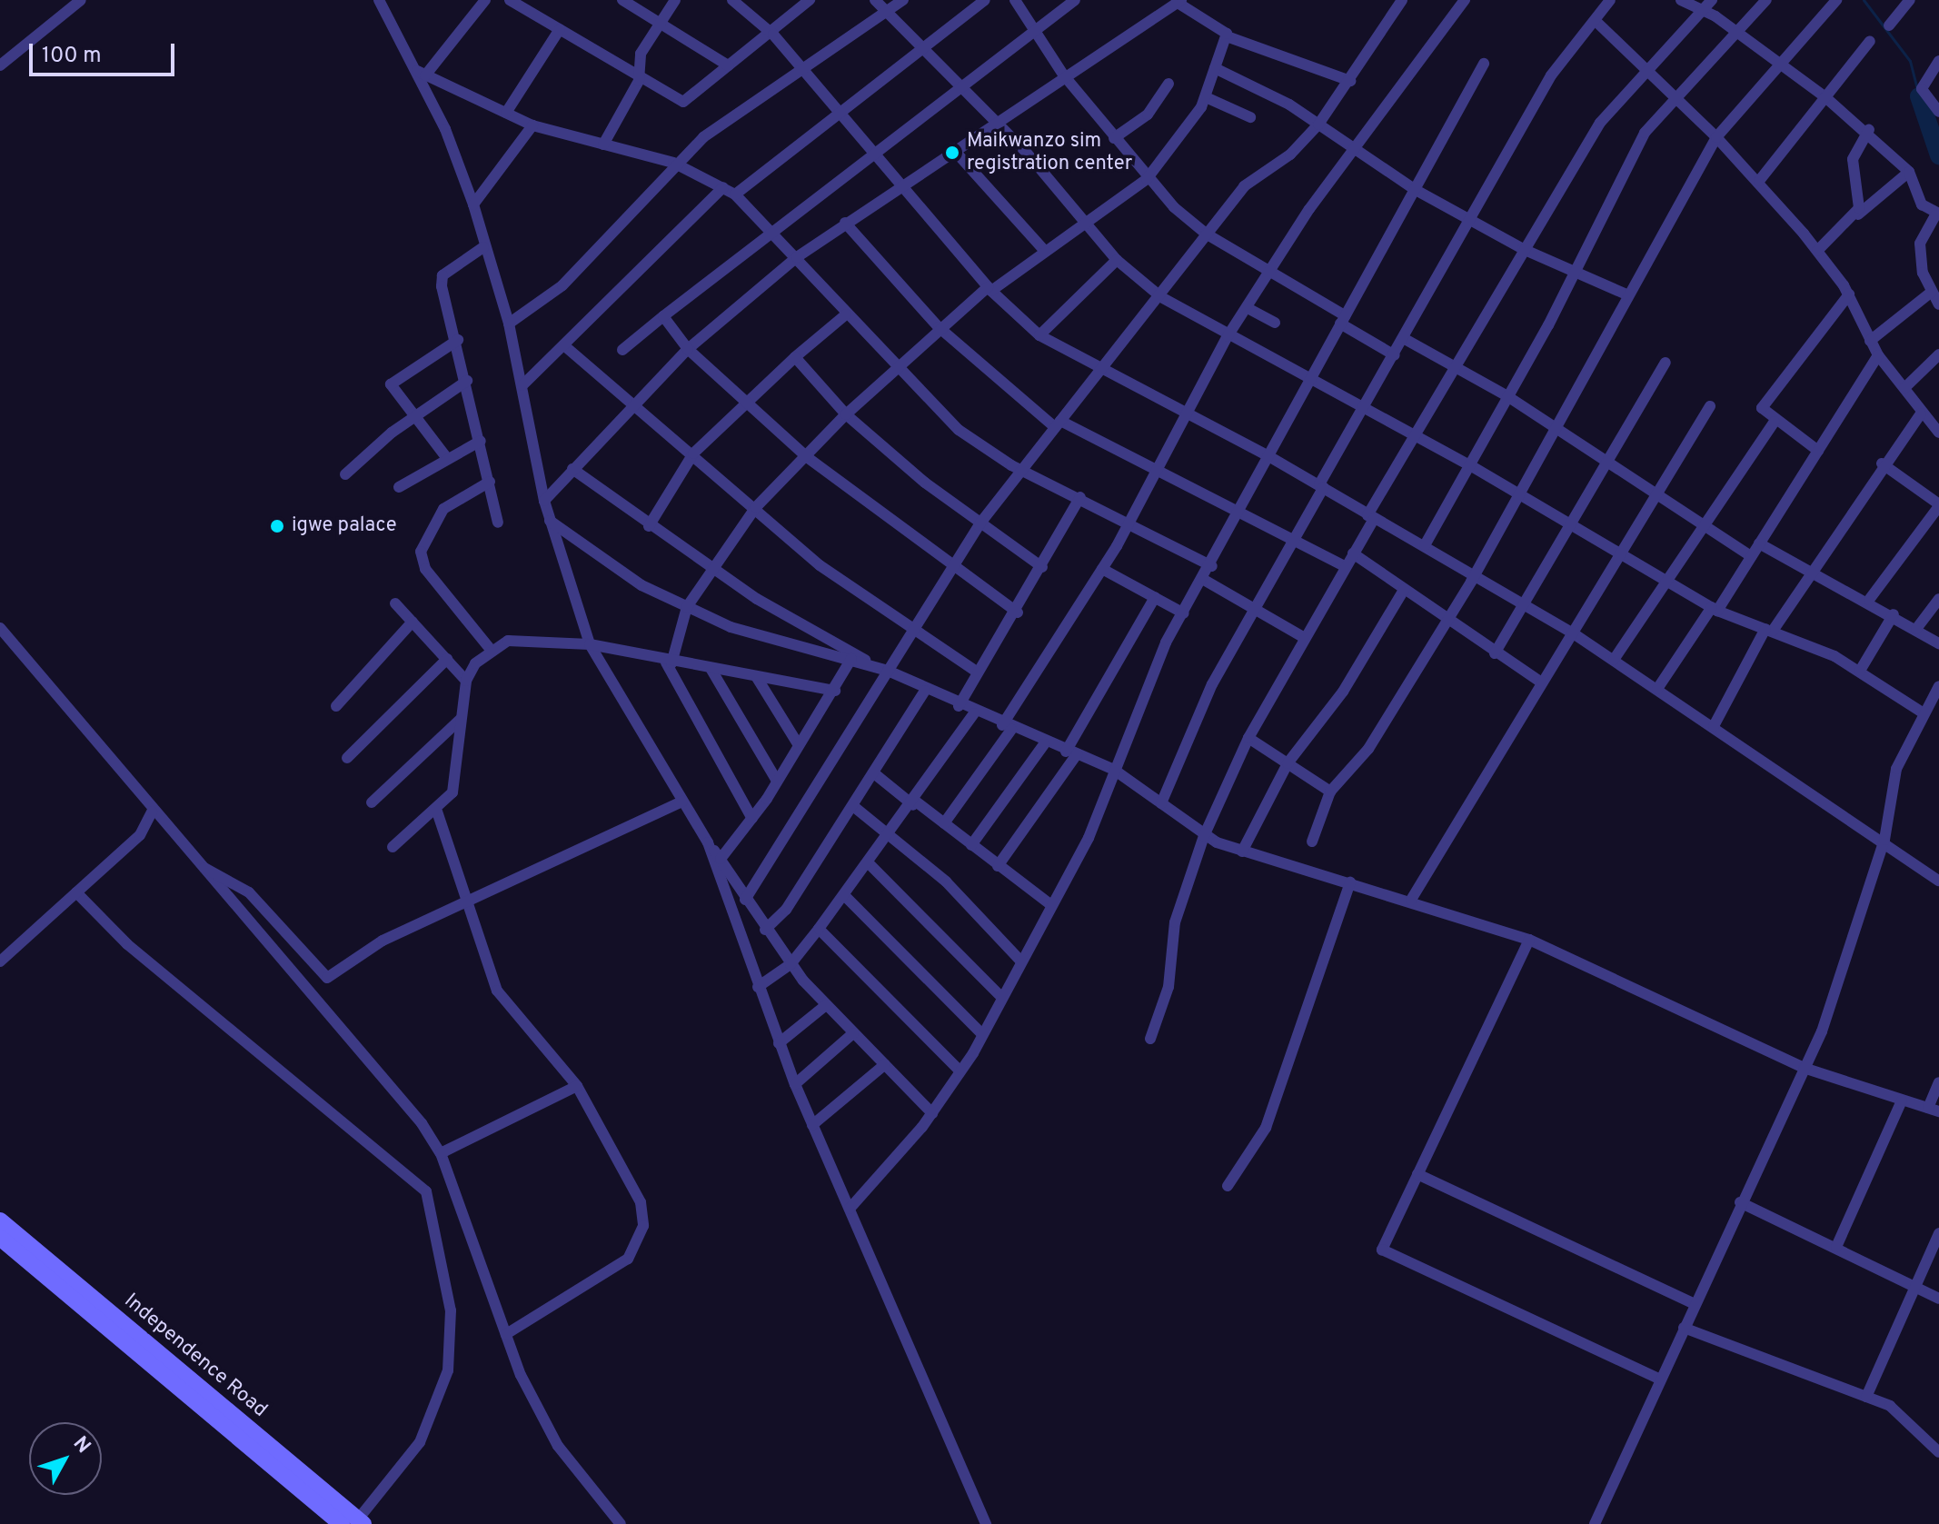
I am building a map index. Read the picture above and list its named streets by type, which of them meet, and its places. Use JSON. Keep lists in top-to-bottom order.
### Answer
{
  "streets": {
    "main road": ["Independence Road"]
  },
  "places": ["Maikwanzo sim registration center", "igwe palace"],
  "scale_bar": "100 m",
  "north": "top right"
}
